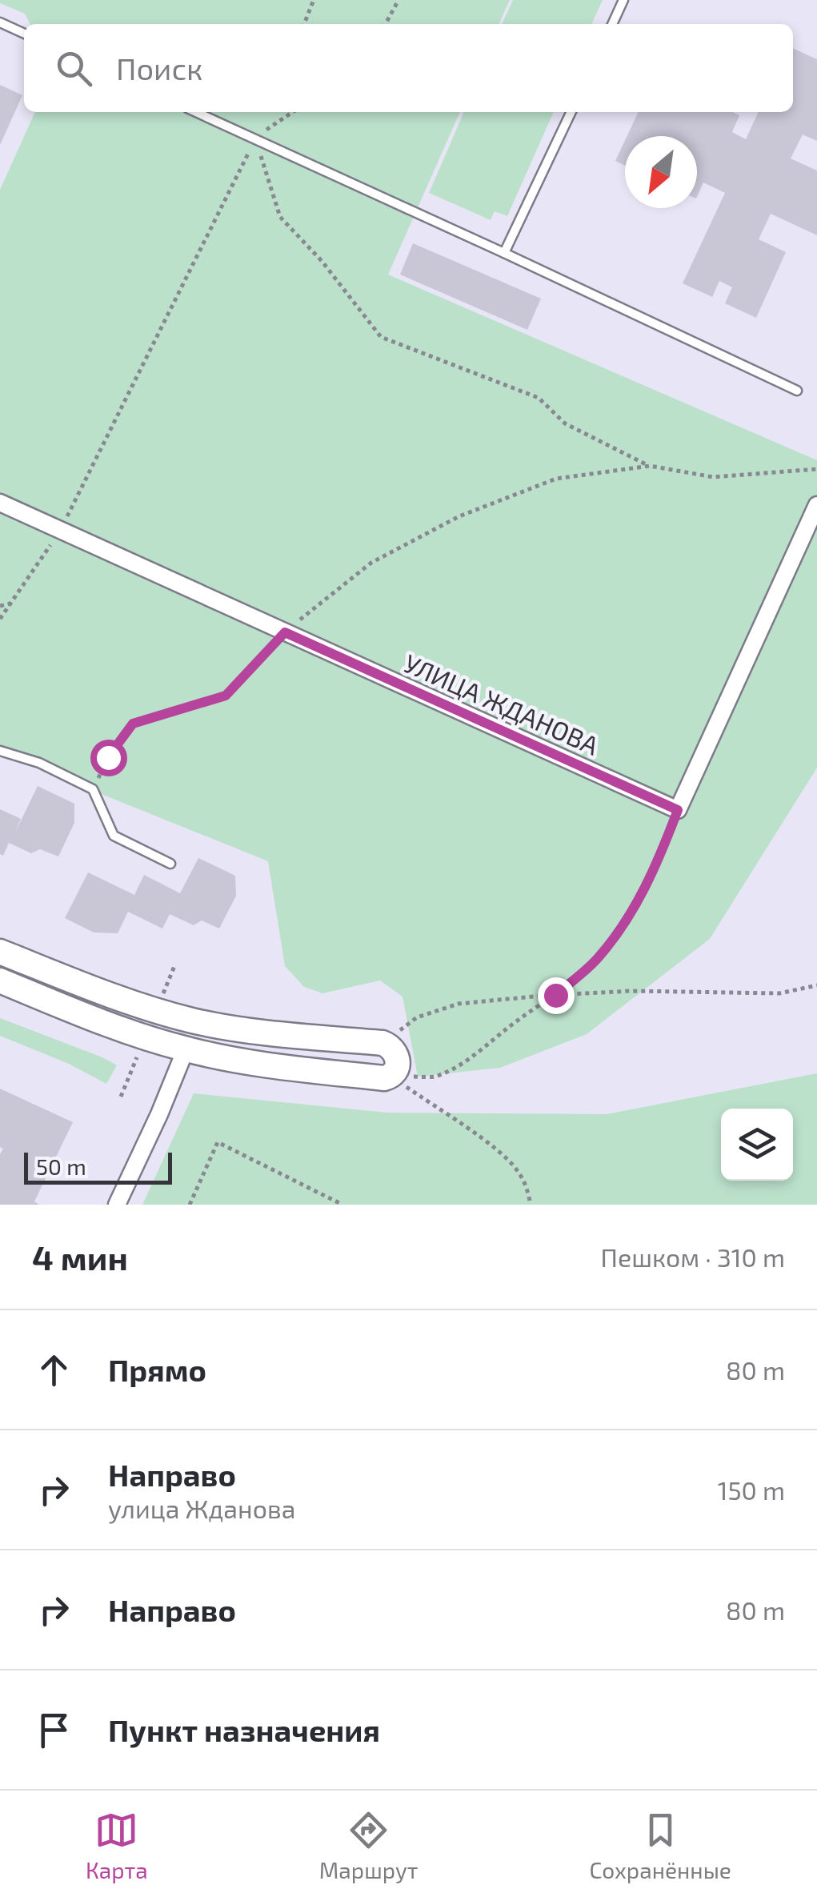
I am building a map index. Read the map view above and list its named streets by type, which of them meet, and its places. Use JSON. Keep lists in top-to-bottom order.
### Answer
{
  "streets": {
    "street": ["УЛИЦА ЖДАНОВА"]
  },
  "scale_bar": "50 m",
  "north": "bottom left",
  "page": {
    "search": "Поиск",
    "scale": "50 m",
    "heading": ["4 мин", "Пешком · 310 m"],
    "list": [
      ["Прямо", "80 m"],
      ["Направо", "улица Жданова", "150 m"],
      ["Направо", "80 m"],
      "Пункт назначения"
    ],
    "nav": ["Карта", "Маршрут", "Сохранённые"]
  }
}
